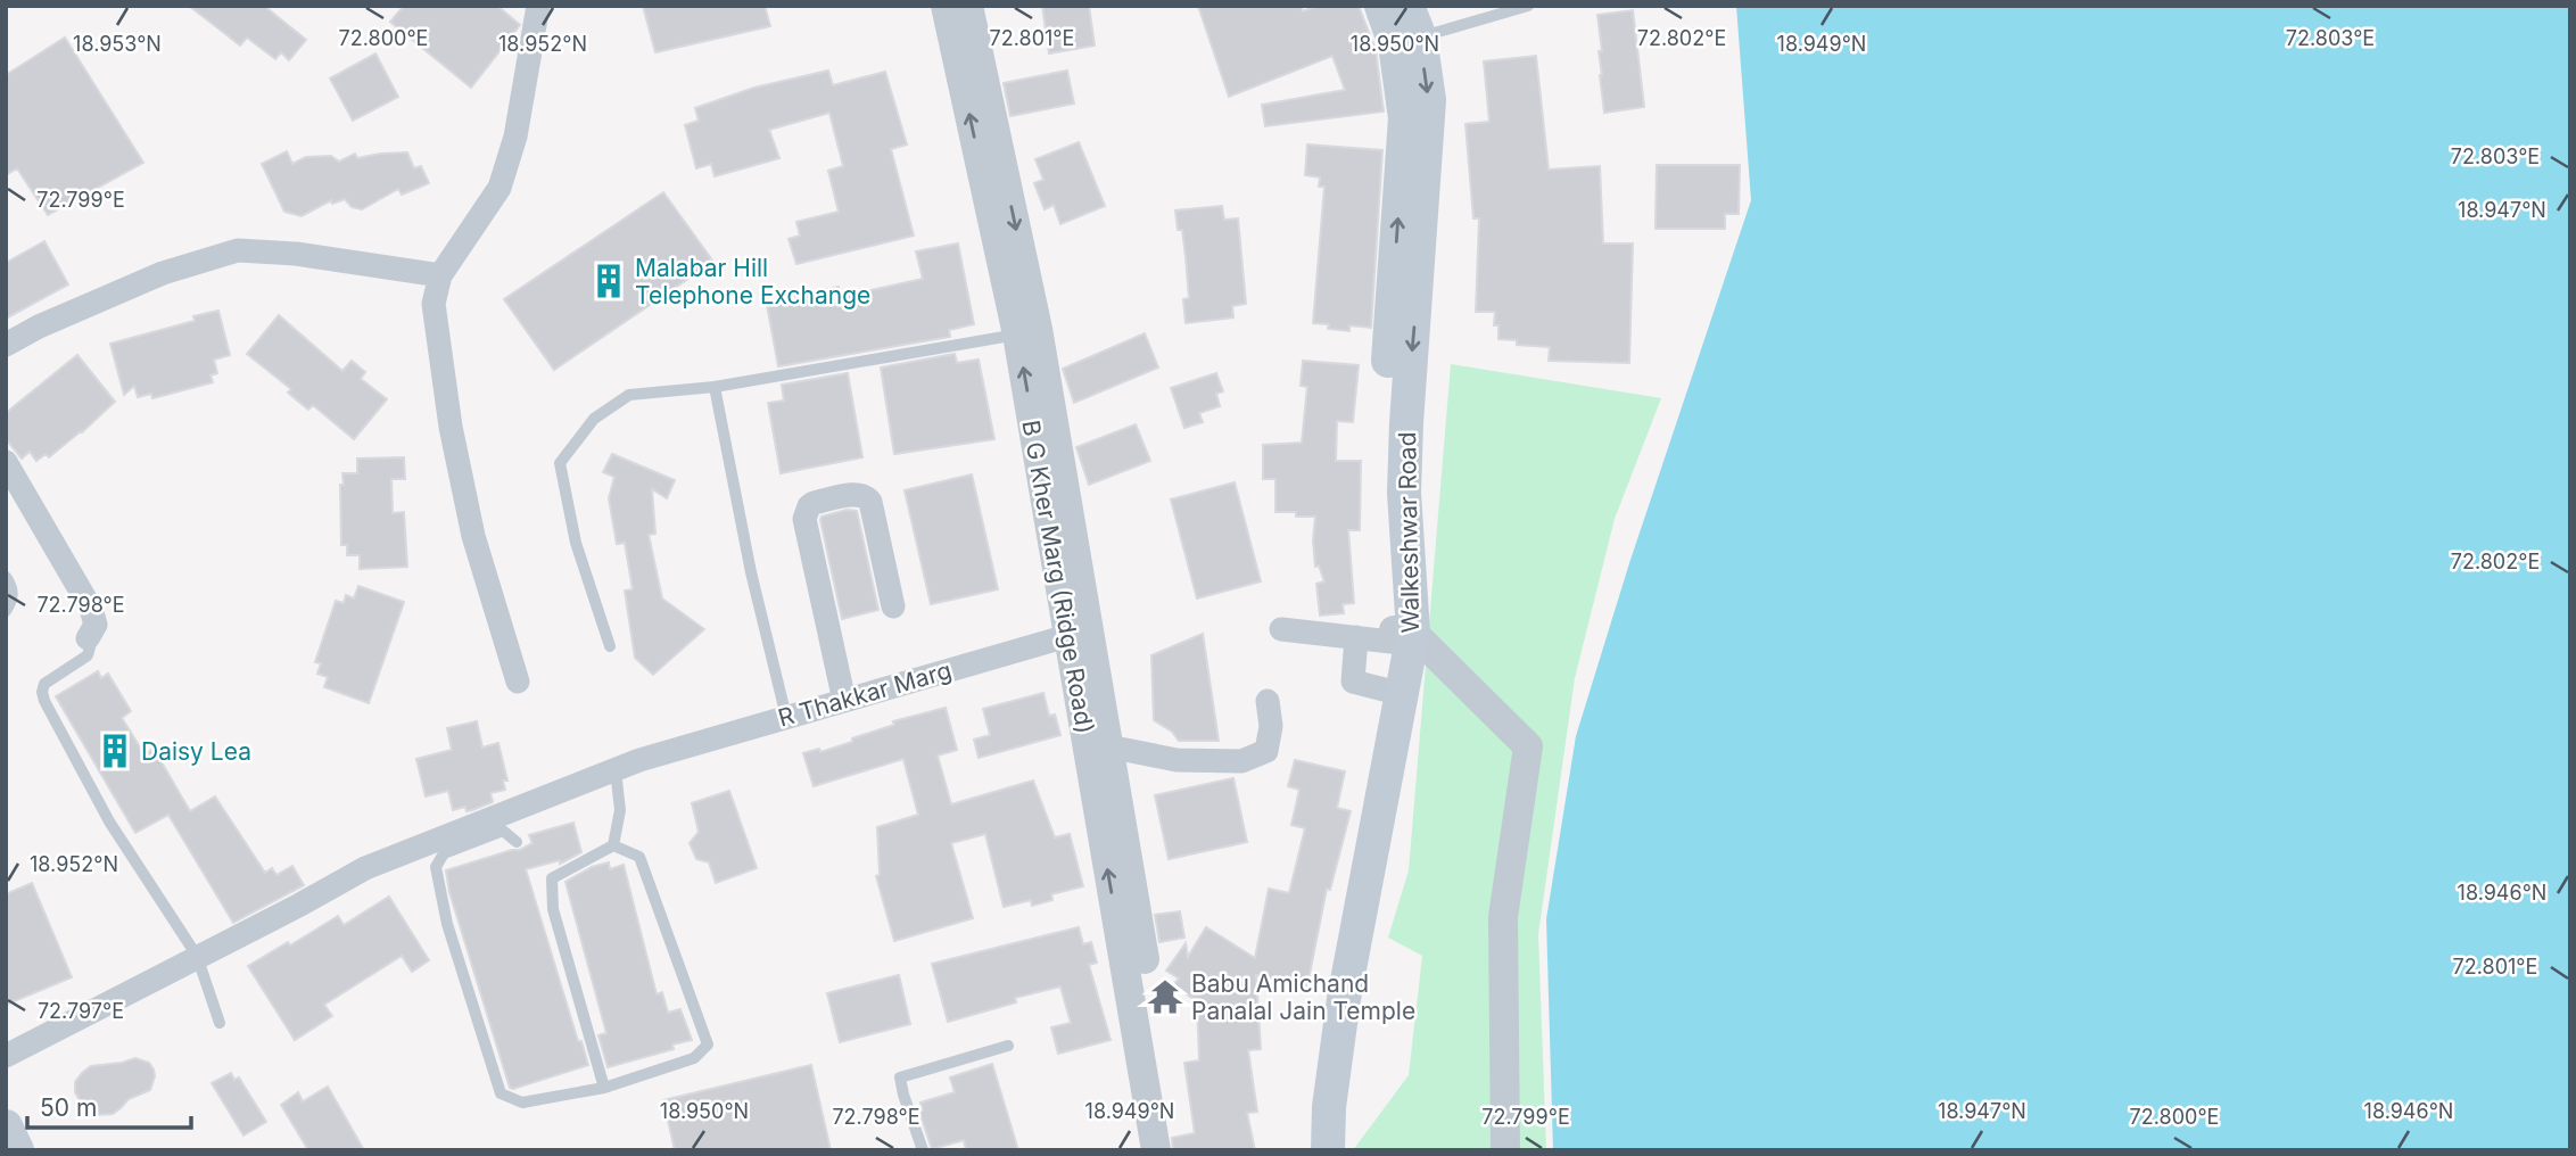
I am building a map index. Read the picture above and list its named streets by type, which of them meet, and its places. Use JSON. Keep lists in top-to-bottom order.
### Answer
{
  "streets": {
    "main road": ["Walkeshwar Road"],
    "street": ["B G Kher Marg (Ridge Road)", "R Thakkar Marg"]
  },
  "crossings": [
    ["B G Kher Marg (Ridge Road)", "R Thakkar Marg"]
  ],
  "places": {
    "building": ["Malabar Hill Telephone Exchange", "Daisy Lea"],
    "temple": ["Babu Amichand Panalal Jain Temple"]
  },
  "scale_bar": "50 m",
  "coordinates": [
    "72.800°E",
    "72.801°E",
    "72.803°E",
    "72.802°E",
    "18.953°N",
    "18.952°N",
    "18.950°N",
    "18.949°N",
    "72.799°E",
    "18.947°N",
    "72.798°E",
    "18.946°N",
    "72.797°E"
  ]
}
